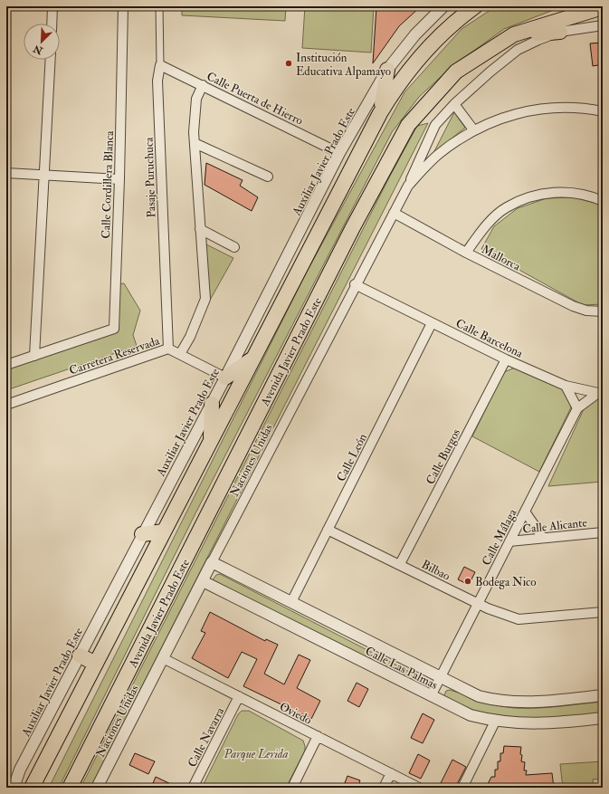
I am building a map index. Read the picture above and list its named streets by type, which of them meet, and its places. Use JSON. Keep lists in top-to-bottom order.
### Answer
{
  "streets": {
    "main road": ["Avenida Javier Prado Este"],
    "street": [
      "Calle Puerta de Hierro",
      "Auxiliar Javier Prado Este",
      "Pasaje Puruchuca",
      "Calle Cordillera Blanca",
      "Mallorca",
      "Calle Barcelona",
      "Carretera Reservada",
      "Calle Burgos",
      "Calle León",
      "Naciones Unidas",
      "Calle Alicante",
      "Calle Málaga",
      "Bilbao",
      "Calle Las Palmas",
      "Oviedo",
      "Calle Navarra"
    ]
  },
  "crossings": [
    ["Calle Puerta de Hierro", "Auxiliar Javier Prado Este"],
    ["Calle Puerta de Hierro", "Pasaje Puruchuca"],
    ["Auxiliar Javier Prado Este", "Carretera Reservada"],
    ["Pasaje Puruchuca", "Carretera Reservada"],
    ["Mallorca", "Naciones Unidas"],
    ["Calle Barcelona", "Calle Burgos"],
    ["Calle Barcelona", "Calle León"],
    ["Calle Barcelona", "Naciones Unidas"],
    ["Calle Burgos", "Bilbao"],
    ["Calle León", "Bilbao"],
    ["Calle León", "Calle Las Palmas"],
    ["Naciones Unidas", "Calle Las Palmas"],
    ["Naciones Unidas", "Oviedo"],
    ["Calle Alicante", "Calle Málaga"],
    ["Calle Málaga", "Bilbao"],
    ["Calle Málaga", "Calle Las Palmas"],
    ["Oviedo", "Calle Navarra"]
  ],
  "parks": ["Parque Lerida"],
  "places": ["Institución Educativa Alpamayo", "Bodega Nico"],
  "north": "bottom left"
}
